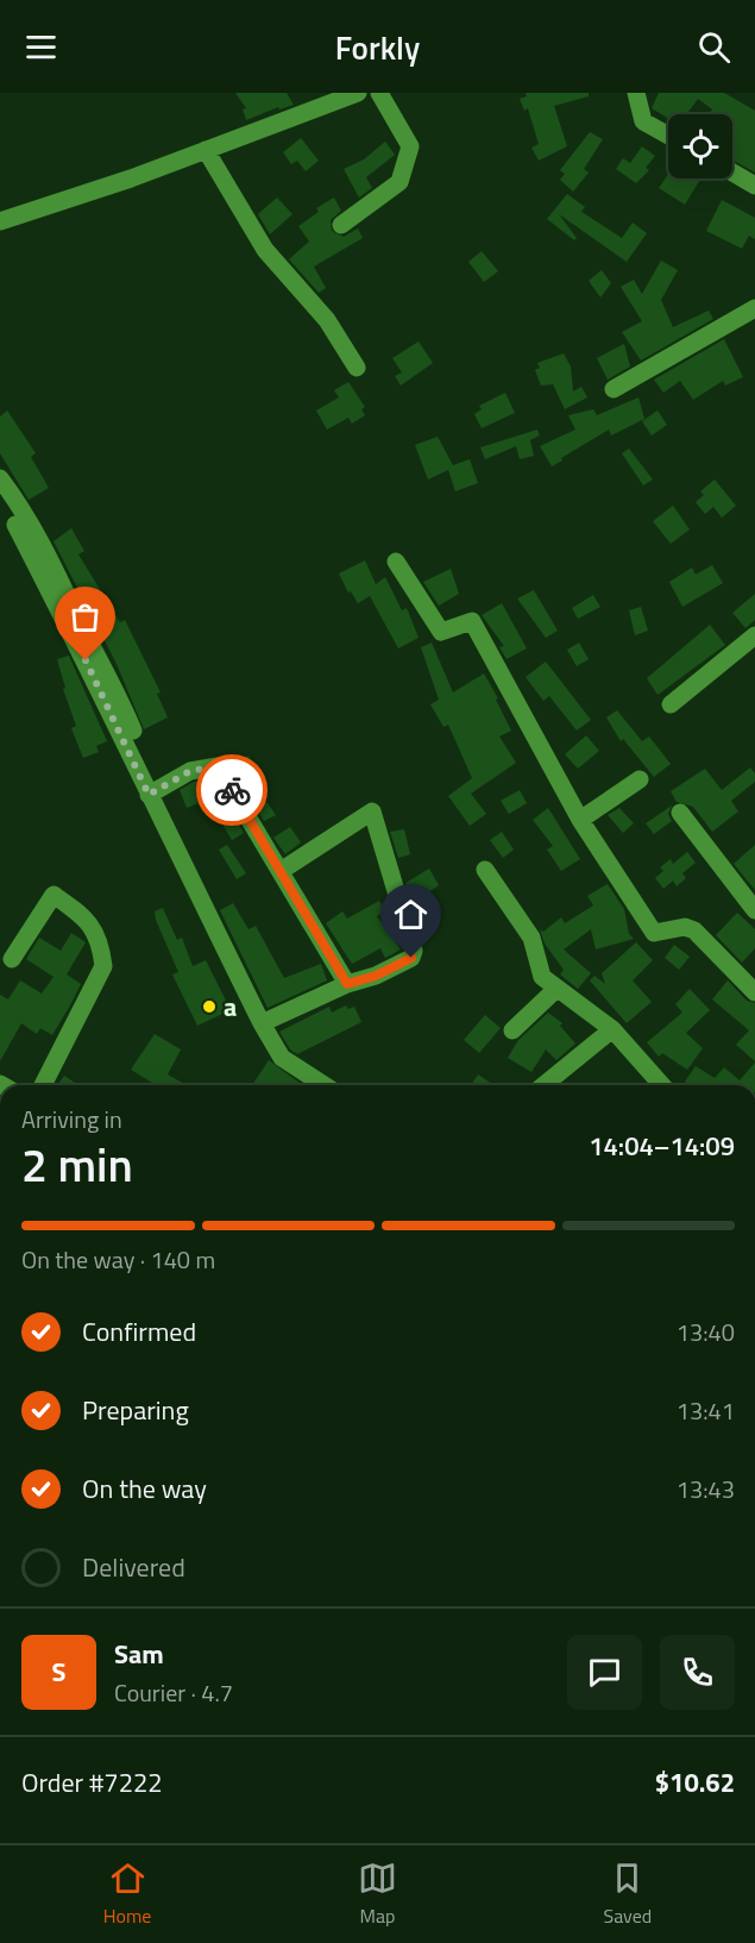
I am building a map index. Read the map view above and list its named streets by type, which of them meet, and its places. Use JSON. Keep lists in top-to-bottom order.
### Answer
{
  "places": ["a"],
  "page": {
    "header": "Forkly",
    "heading": ["2 min", "Arriving in", "14:04–14:09"],
    "panel": [
      "Sam",
      "Courier · 4.7",
      "Order #7222",
      "$10.62"
    ],
    "bar": "On the way · 140 m",
    "list": [
      ["Confirmed", "13:40"],
      ["Preparing", "13:41"],
      ["On the way", "13:43"],
      "Delivered"
    ],
    "round": "S",
    "tabs": ["Home", "Map", "Saved"]
  }
}
